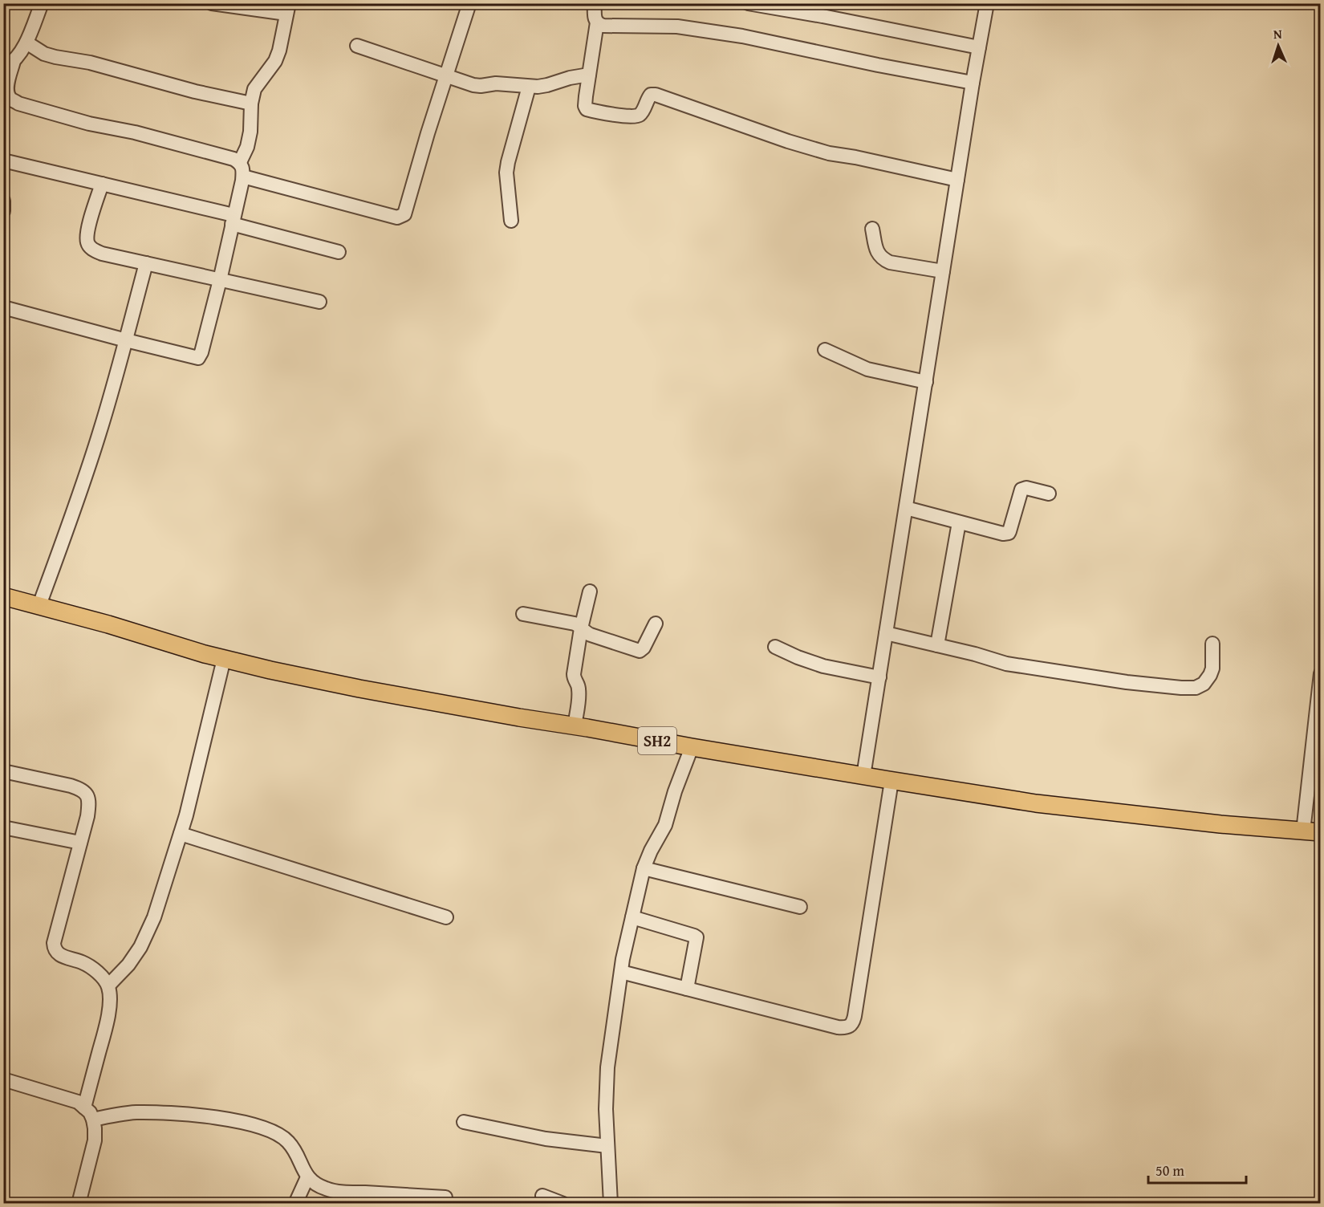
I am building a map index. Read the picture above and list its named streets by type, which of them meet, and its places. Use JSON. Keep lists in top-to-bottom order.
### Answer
{
  "streets": {
    "main road": ["SH2"]
  },
  "scale_bar": "50 m",
  "north": "top"
}
